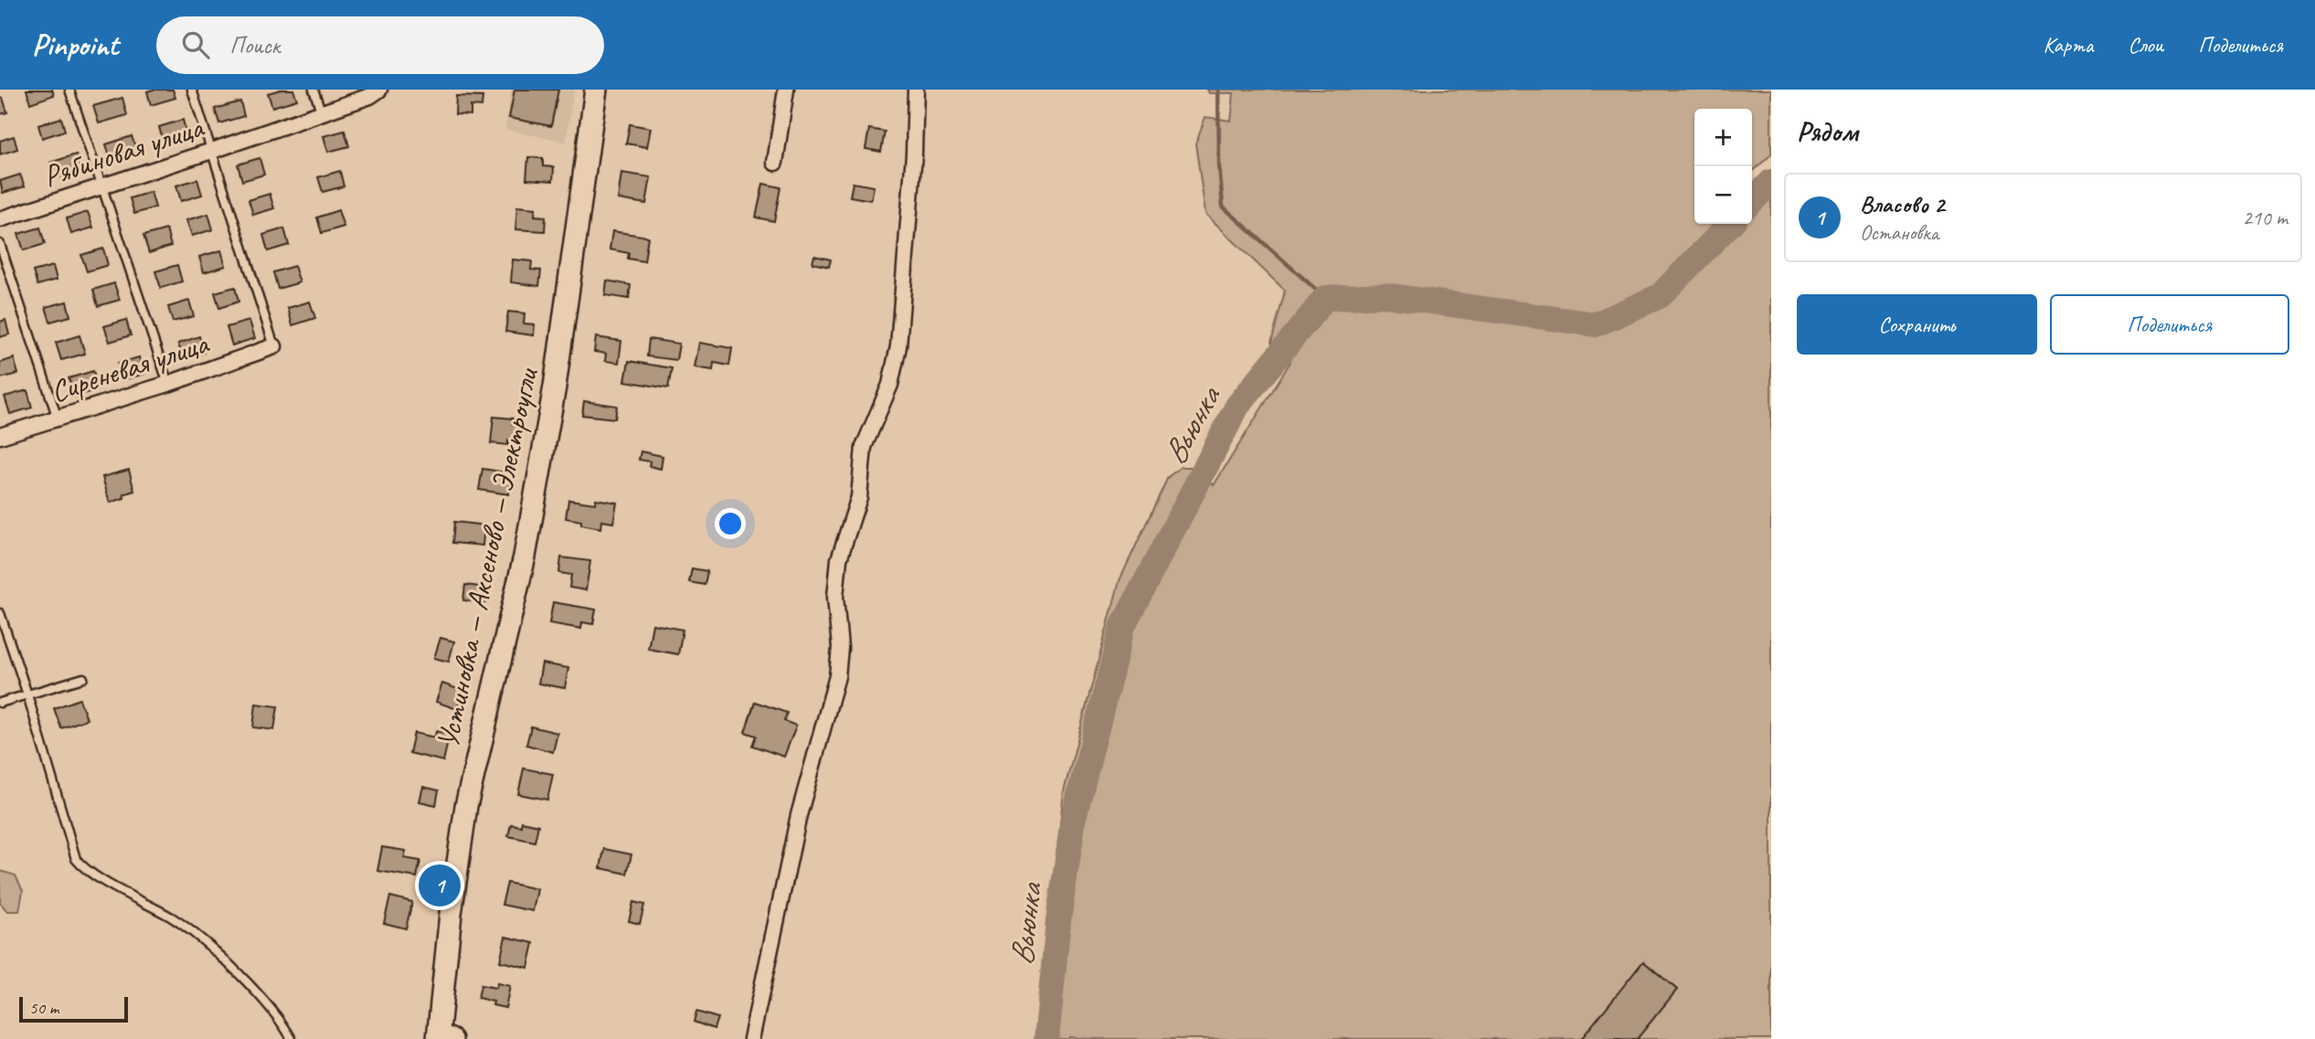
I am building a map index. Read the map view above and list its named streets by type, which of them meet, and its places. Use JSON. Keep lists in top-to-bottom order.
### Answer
{
  "streets": {
    "main road": ["Устиновка — Аксеново — Электроугли"],
    "street": ["Рябиновая улица", "Сиреневая улица"]
  },
  "water": ["Вьюнка"],
  "scale_bar": "50 m",
  "page": {
    "header": "Pinpoint",
    "search": "Поиск",
    "nav": ["Карта", "Слои", "Поделиться"],
    "heading": "Рядом",
    "map_buttons": ["+", "−"],
    "list": [
      {
        "mark": "1",
        "name": "Власово 2",
        "note": "Остановка",
        "value": "210 m"
      }
    ],
    "buttons": ["Сохранить", "Поделиться"],
    "pins": "1",
    "scale": "50 m"
  }
}
